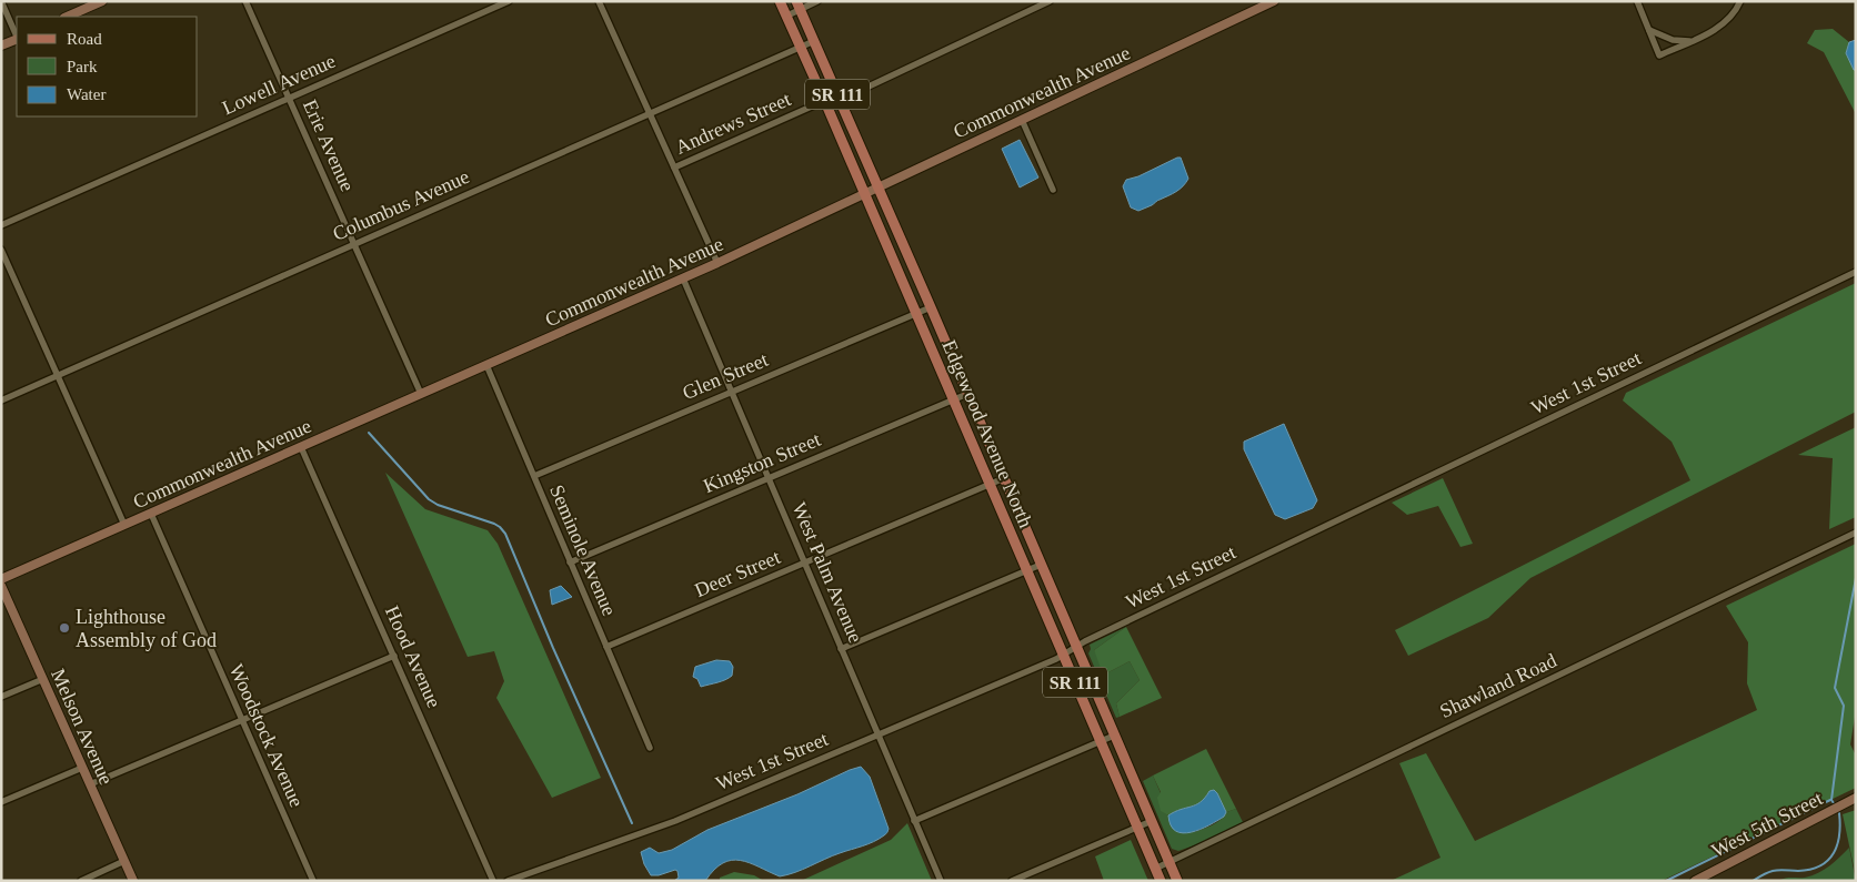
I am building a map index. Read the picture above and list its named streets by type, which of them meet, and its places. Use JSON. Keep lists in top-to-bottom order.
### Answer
{
  "streets": {
    "main road": [
      "Commonwealth Avenue",
      "SR 111",
      "Edgewood Avenue North",
      "Melson Avenue",
      "West 5th Street"
    ],
    "street": [
      "Lowell Avenue",
      "Andrews Street",
      "Erie Avenue",
      "Columbus Avenue",
      "Glen Street",
      "West 1st Street",
      "Kingston Street",
      "Seminole Avenue",
      "West Palm Avenue",
      "Deer Street",
      "Hood Avenue",
      "Shawland Road",
      "Woodstock Avenue"
    ]
  },
  "crossings": [
    ["Lowell Avenue", "Erie Avenue"],
    ["Commonwealth Avenue", "Erie Avenue"],
    ["Commonwealth Avenue", "Edgewood Avenue North"],
    ["Commonwealth Avenue", "Seminole Avenue"],
    ["Commonwealth Avenue", "West Palm Avenue"],
    ["Commonwealth Avenue", "Hood Avenue"],
    ["Commonwealth Avenue", "Woodstock Avenue"],
    ["Andrews Street", "Edgewood Avenue North"],
    ["Erie Avenue", "Columbus Avenue"],
    ["Columbus Avenue", "Edgewood Avenue North"],
    ["Glen Street", "Edgewood Avenue North"],
    ["Glen Street", "Seminole Avenue"],
    ["Glen Street", "West Palm Avenue"],
    ["West 1st Street", "Edgewood Avenue North"],
    ["West 1st Street", "West Palm Avenue"],
    ["Edgewood Avenue North", "Kingston Street"],
    ["Edgewood Avenue North", "Deer Street"],
    ["Edgewood Avenue North", "Shawland Road"],
    ["Kingston Street", "Seminole Avenue"],
    ["Kingston Street", "West Palm Avenue"],
    ["Seminole Avenue", "Deer Street"],
    ["West Palm Avenue", "Deer Street"]
  ],
  "places": ["Lighthouse Assembly of God"],
  "legend": ["Road", "Park", "Water"]
}
